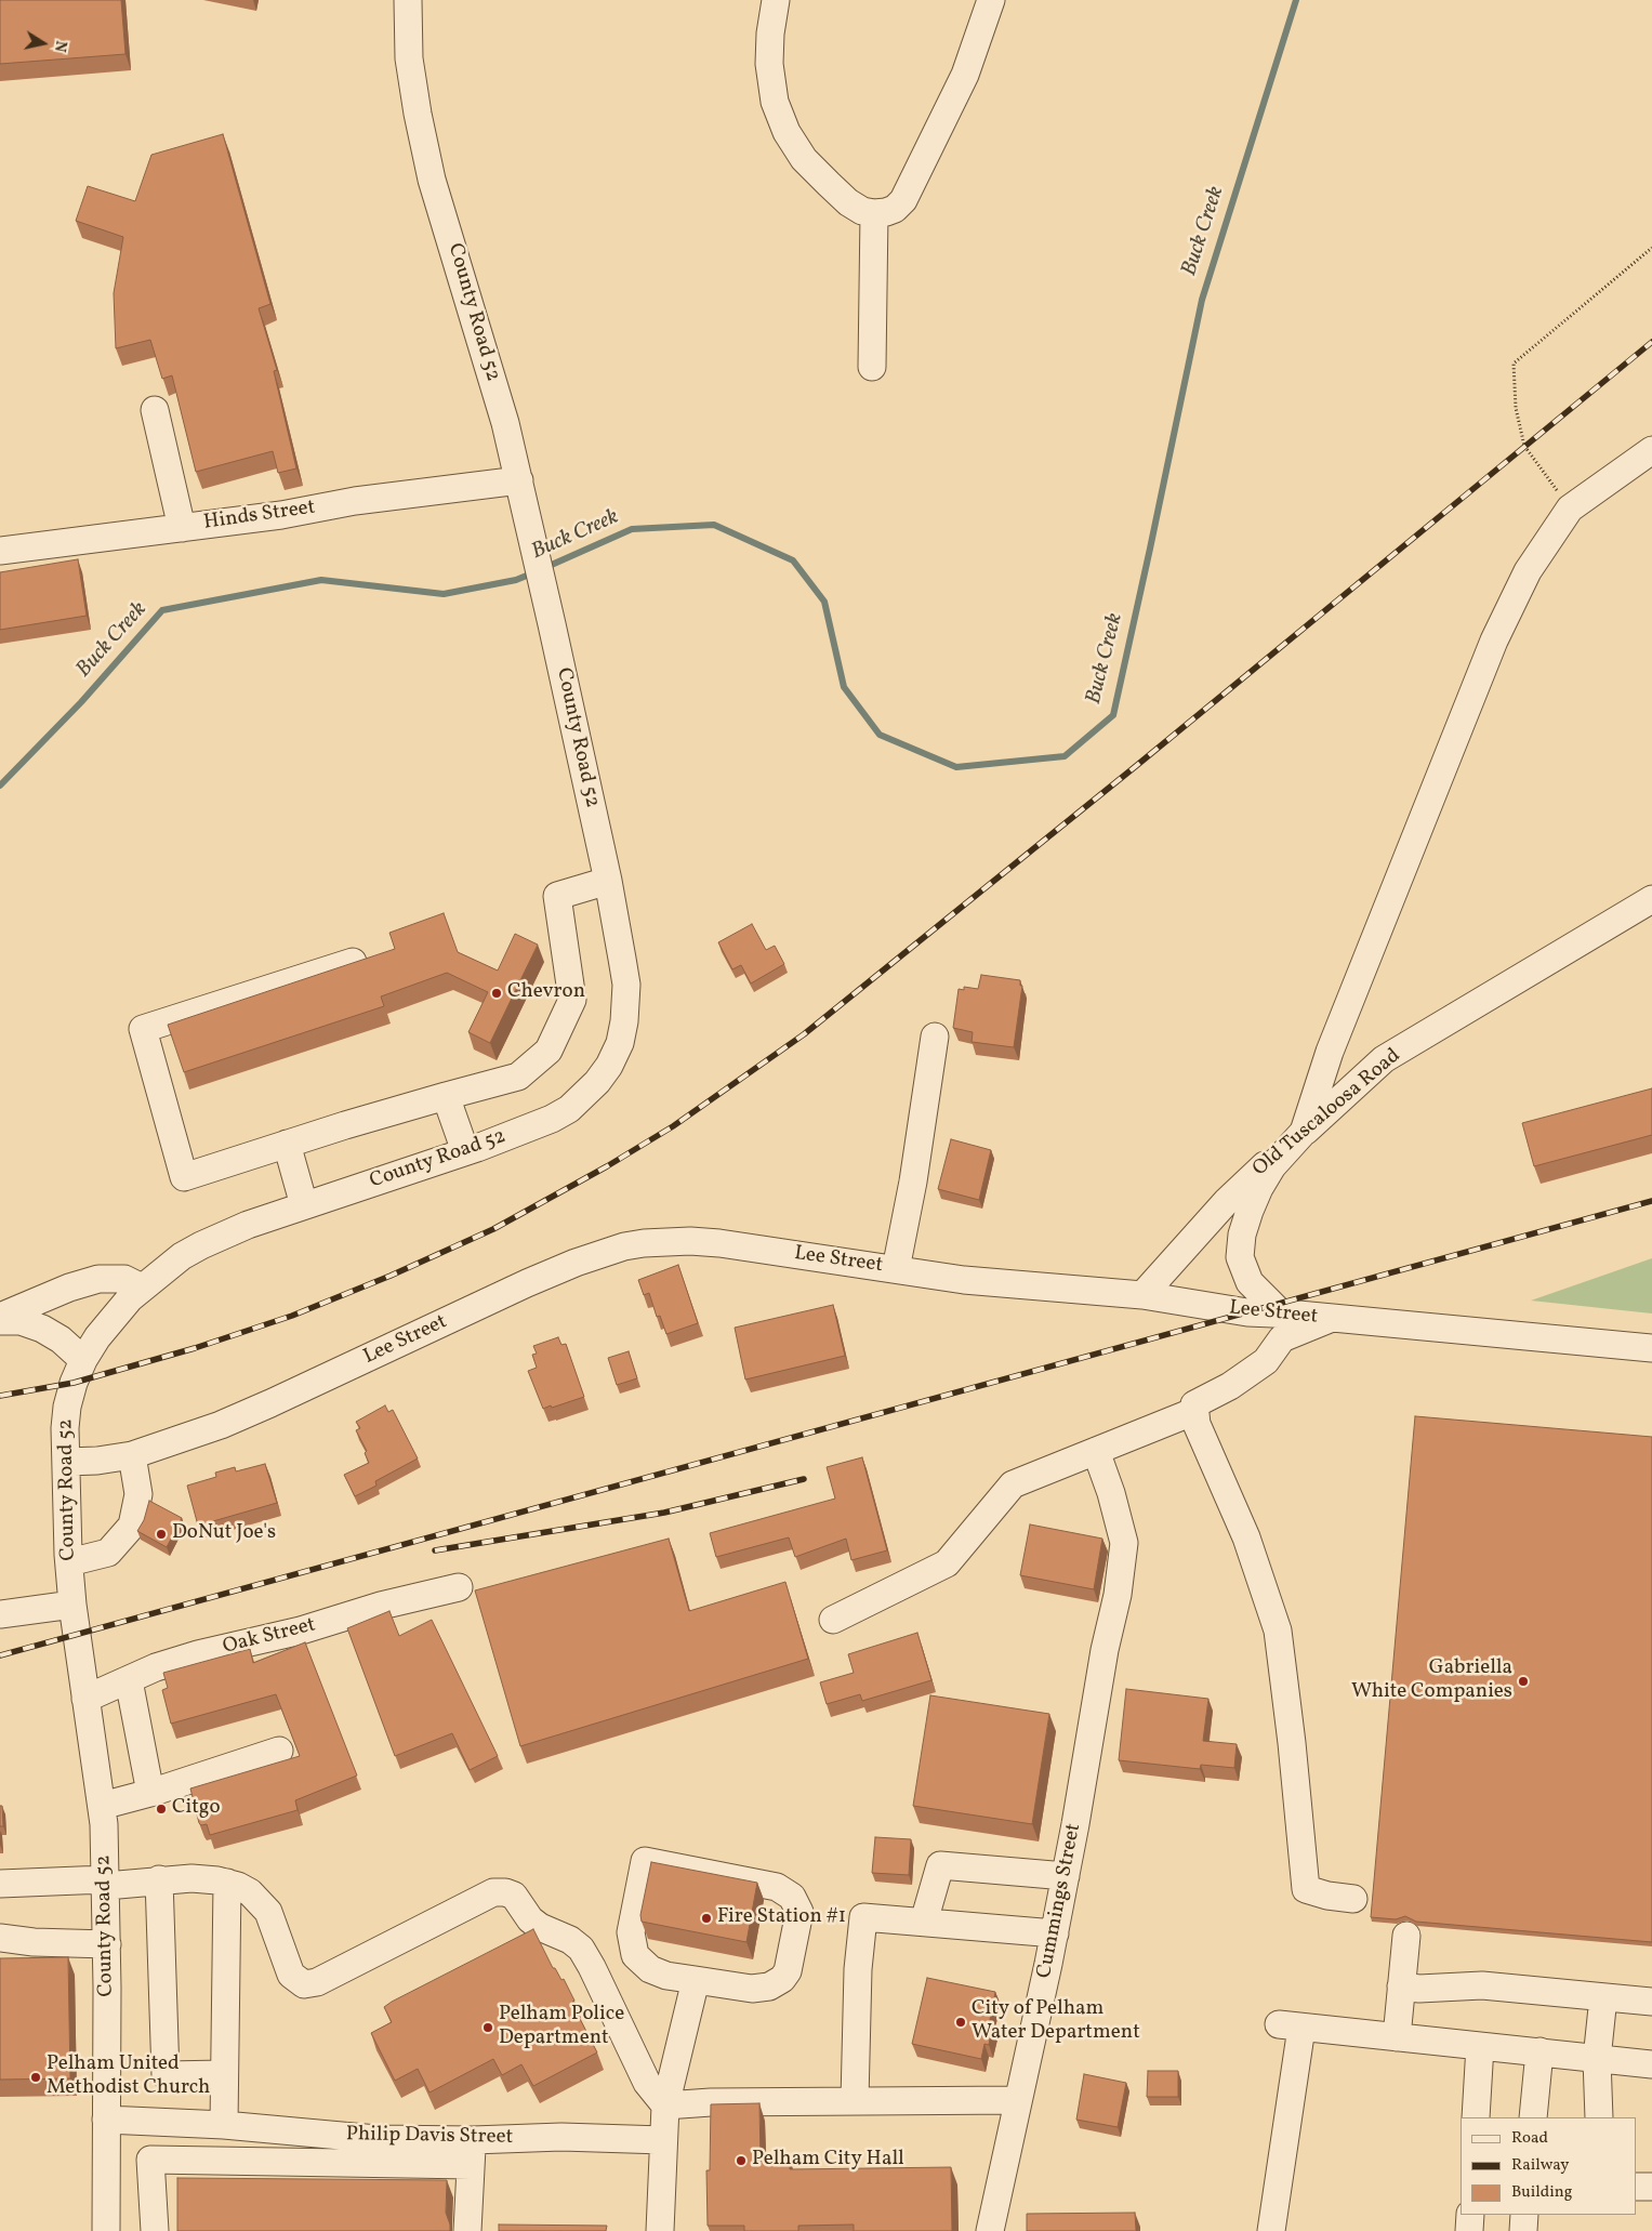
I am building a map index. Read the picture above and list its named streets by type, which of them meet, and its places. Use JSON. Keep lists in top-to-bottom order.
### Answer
{
  "streets": {
    "street": [
      "County Road 52",
      "Hinds Street",
      "Old Tuscaloosa Road",
      "Lee Street",
      "Oak Street",
      "Cummings Street",
      "Philip Davis Street"
    ]
  },
  "crossings": [
    ["County Road 52", "Hinds Street"],
    ["County Road 52", "Lee Street"],
    ["County Road 52", "Oak Street"],
    ["County Road 52", "Philip Davis Street"],
    ["Old Tuscaloosa Road", "Lee Street"]
  ],
  "water": ["Buck Creek"],
  "places": [
    "Chevron",
    "DoNut Joe's",
    "Gabriella White Companies",
    "Citgo",
    "Fire Station #1",
    "City of Pelham Water Department",
    "Pelham Police Department",
    "Pelham United Methodist Church",
    "Pelham City Hall"
  ],
  "legend": ["Road", "Railway", "Building"],
  "north": "right"
}
